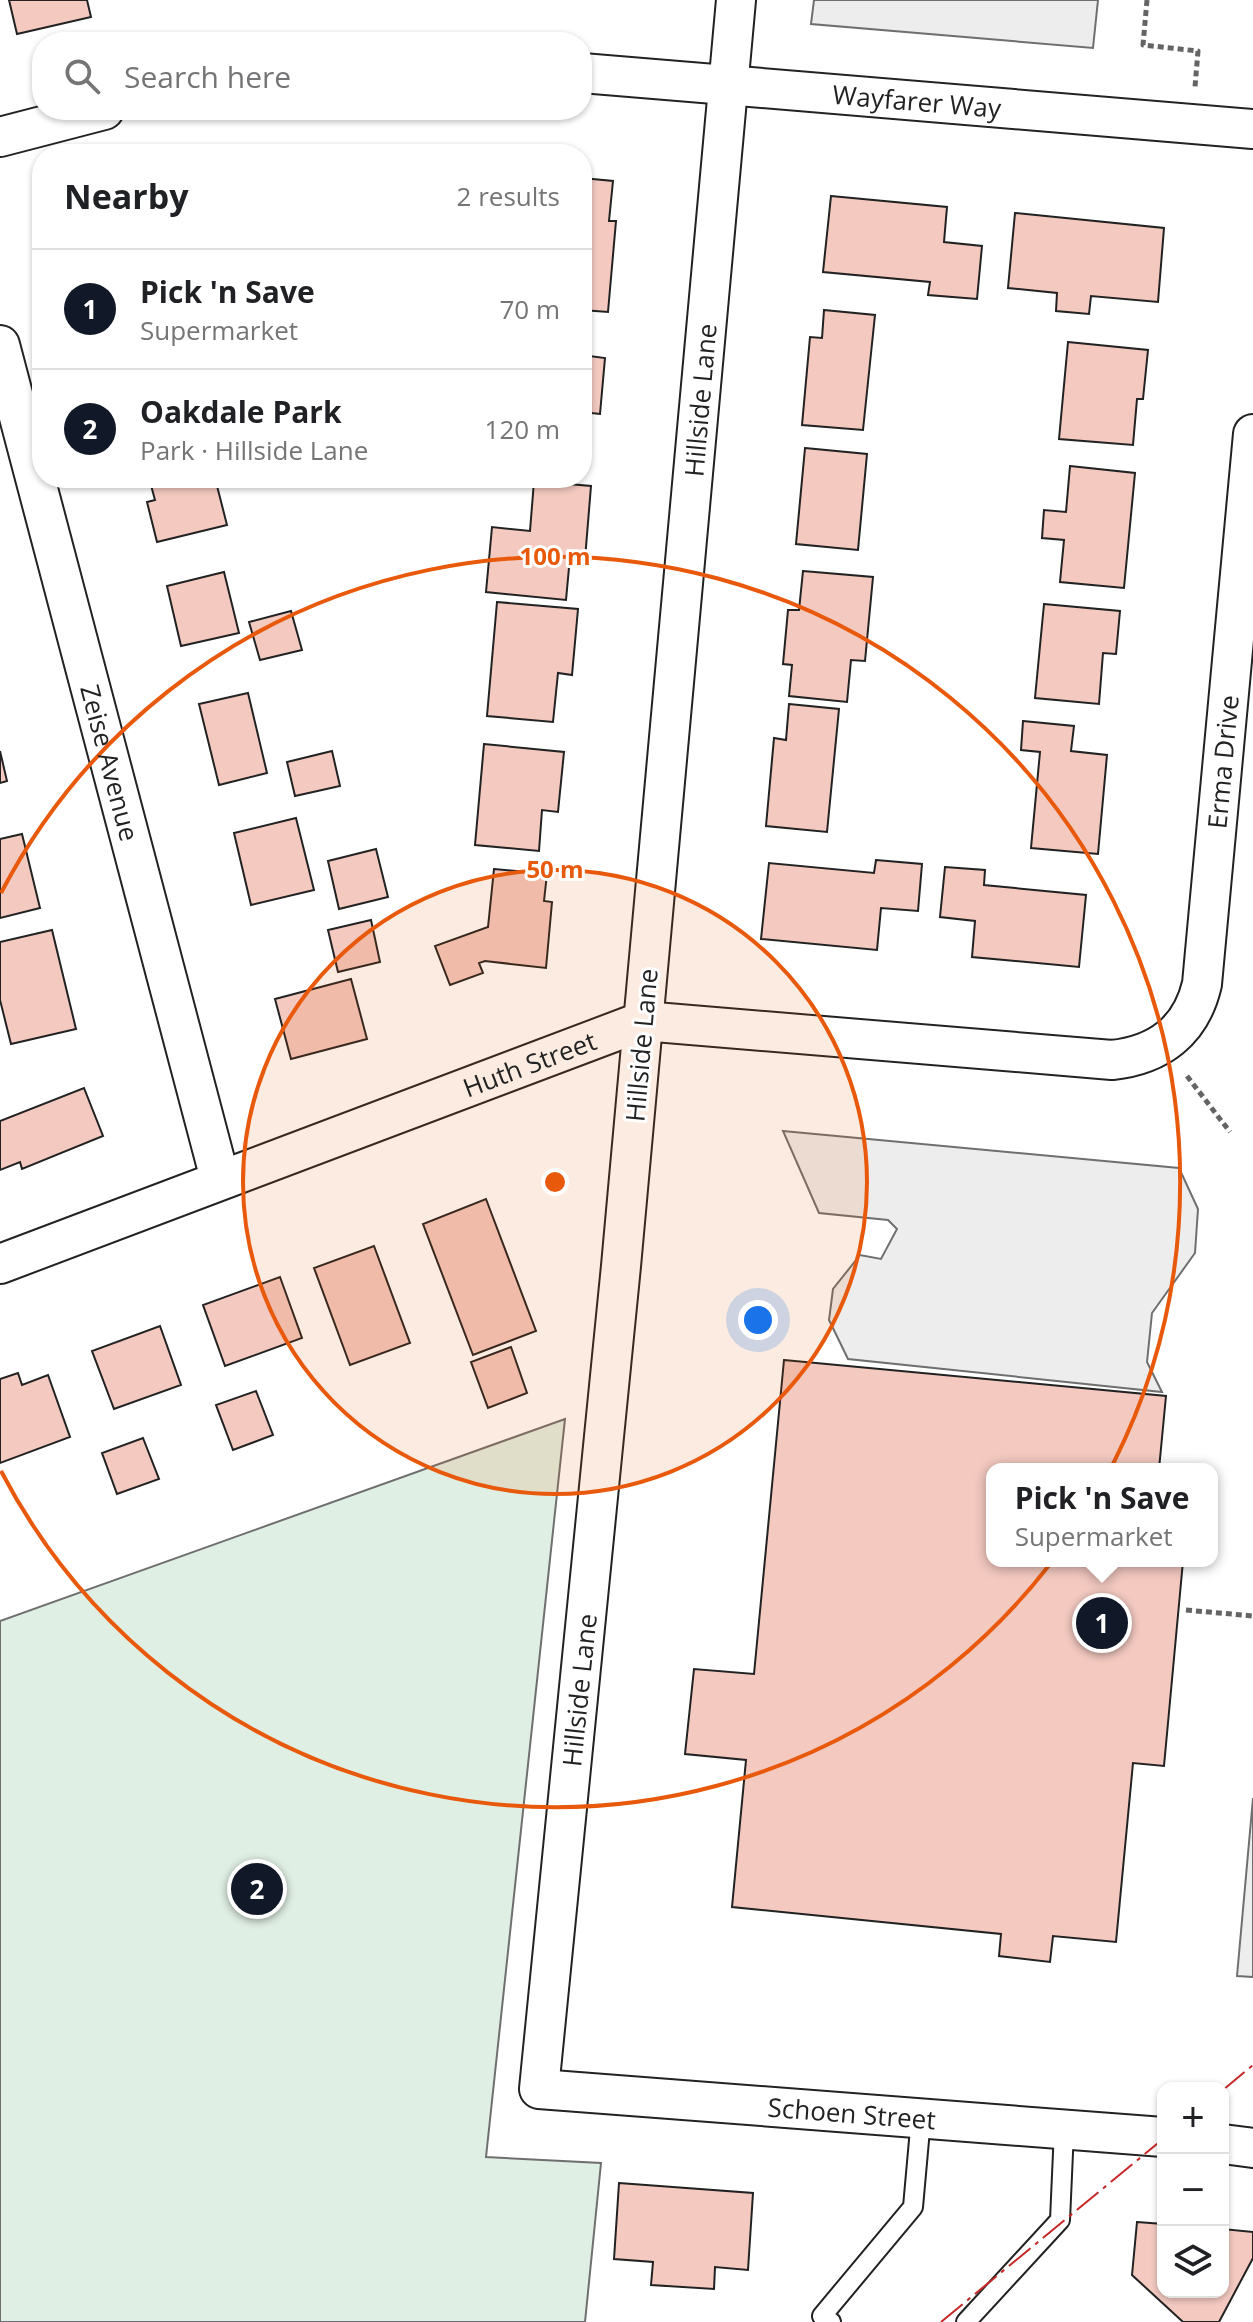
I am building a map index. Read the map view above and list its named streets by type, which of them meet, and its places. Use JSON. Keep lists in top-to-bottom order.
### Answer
{
  "streets": {
    "street": [
      "Wayfarer Way",
      "Hillside Lane",
      "Zeise Avenue",
      "Erma Drive",
      "Huth Street",
      "Schoen Street"
    ]
  },
  "crossings": [
    ["Wayfarer Way", "Hillside Lane"],
    ["Hillside Lane", "Huth Street"],
    ["Hillside Lane", "Schoen Street"],
    ["Zeise Avenue", "Huth Street"],
    ["Erma Drive", "Huth Street"]
  ],
  "page": {
    "search": "Search here",
    "heading": ["Nearby", "2 results"],
    "list": [
      {
        "mark": "1",
        "name": "Pick 'n Save",
        "note": "Supermarket",
        "value": "70 m"
      },
      {
        "mark": "2",
        "name": "Oakdale Park",
        "note": "Park · Hillside Lane",
        "value": "120 m"
      }
    ],
    "popup": ["Pick 'n Save", "Supermarket"],
    "pins": ["1", "2"],
    "map_buttons": ["+", "−"]
  },
  "rings": ["100 m", "50 m"]
}
